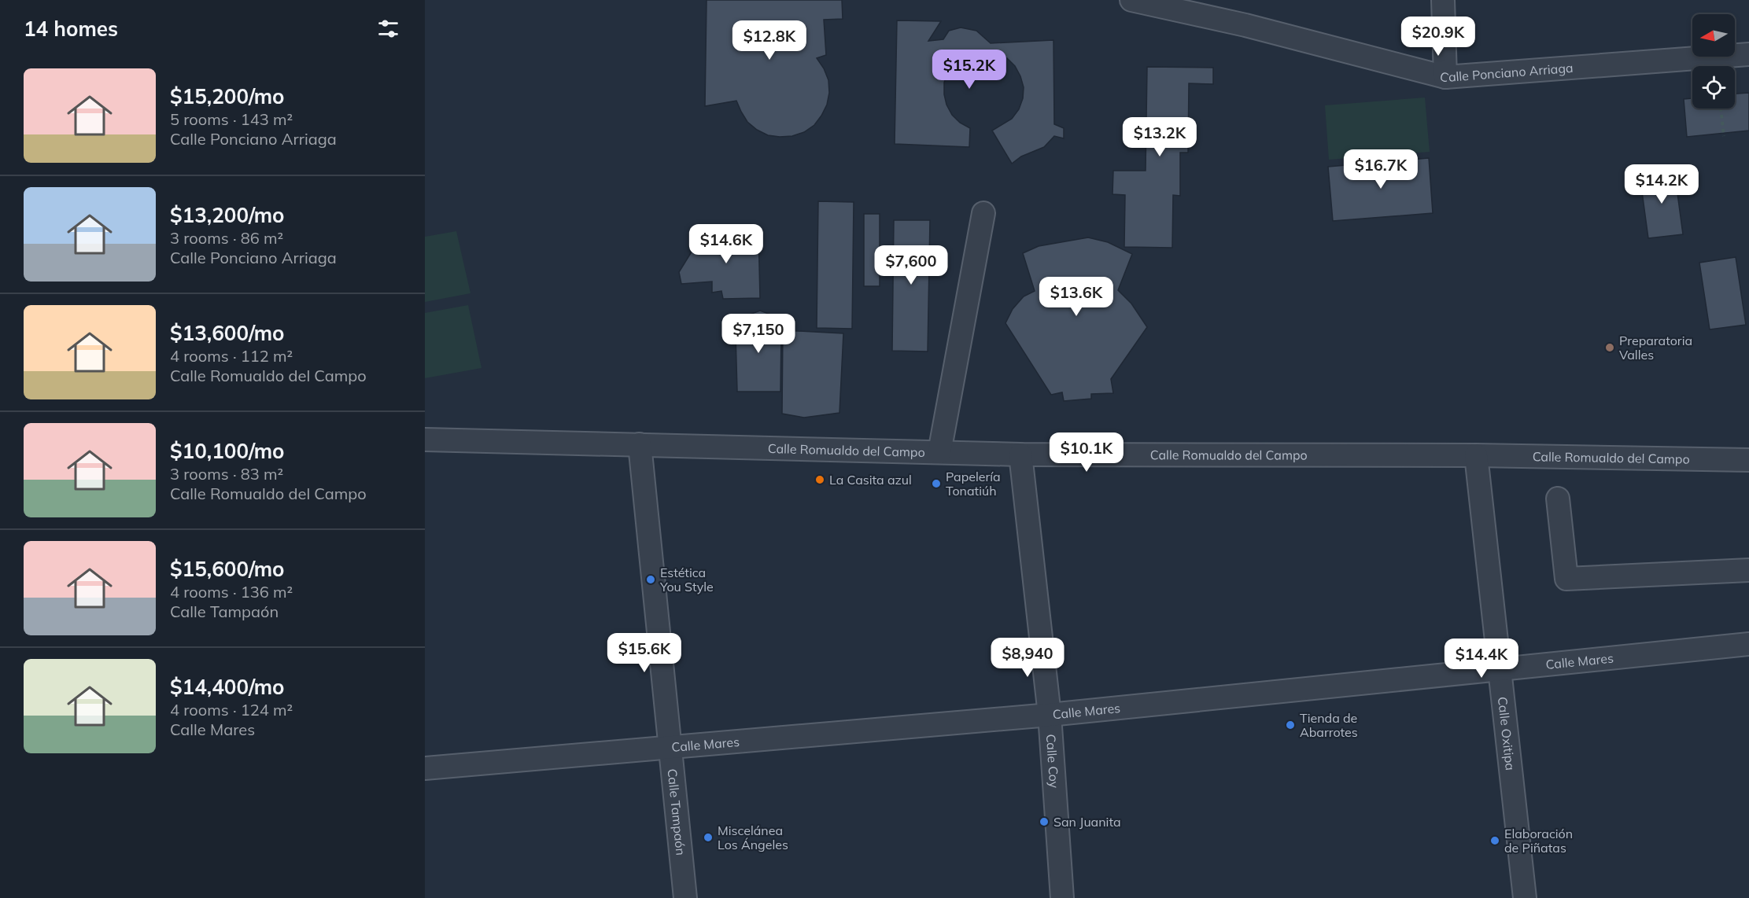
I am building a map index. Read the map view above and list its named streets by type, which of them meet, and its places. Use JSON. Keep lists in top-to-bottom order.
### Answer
{
  "streets": {
    "street": [
      "Calle Ponciano Arriaga",
      "Calle Romualdo del Campo",
      "Calle Mares",
      "Calle Oxitipa",
      "Calle Coy",
      "Calle Tampaón"
    ]
  },
  "crossings": [
    ["Calle Romualdo del Campo", "Calle Oxitipa"],
    ["Calle Romualdo del Campo", "Calle Coy"],
    ["Calle Romualdo del Campo", "Calle Tampaón"],
    ["Calle Mares", "Calle Oxitipa"],
    ["Calle Mares", "Calle Coy"],
    ["Calle Mares", "Calle Tampaón"]
  ],
  "places": [
    "Preparatoria Valles",
    "La Casita azul",
    "Papelería Tonatiúh",
    "Estética You Style",
    "Tienda de Abarrotes",
    "San Juanita",
    "Miscelánea Los Ángeles",
    "Elaboración de Piñatas"
  ],
  "north": "left",
  "page": {
    "heading": "14 homes",
    "price": [
      "$20.9K",
      "$12.8K",
      "$15.2K",
      "$13.2K",
      "$16.7K",
      "$14.2K",
      "$14.6K",
      "$7,600",
      "$13.6K",
      "$7,150",
      "$10.1K",
      "$15.6K",
      "$8,940",
      "$14.4K"
    ],
    "list": [
      {
        "name": "$15,200/mo",
        "note": "5 rooms · 143 m² · Calle Ponciano Arriaga"
      },
      {
        "name": "$13,200/mo",
        "note": "3 rooms · 86 m² · Calle Ponciano Arriaga"
      },
      {
        "name": "$13,600/mo",
        "note": "4 rooms · 112 m² · Calle Romualdo del Campo"
      },
      {
        "name": "$10,100/mo",
        "note": "3 rooms · 83 m² · Calle Romualdo del Campo"
      },
      {
        "name": "$15,600/mo",
        "note": "4 rooms · 136 m² · Calle Tampaón"
      },
      {
        "name": "$14,400/mo",
        "note": "4 rooms · 124 m² · Calle Mares"
      }
    ]
  }
}
